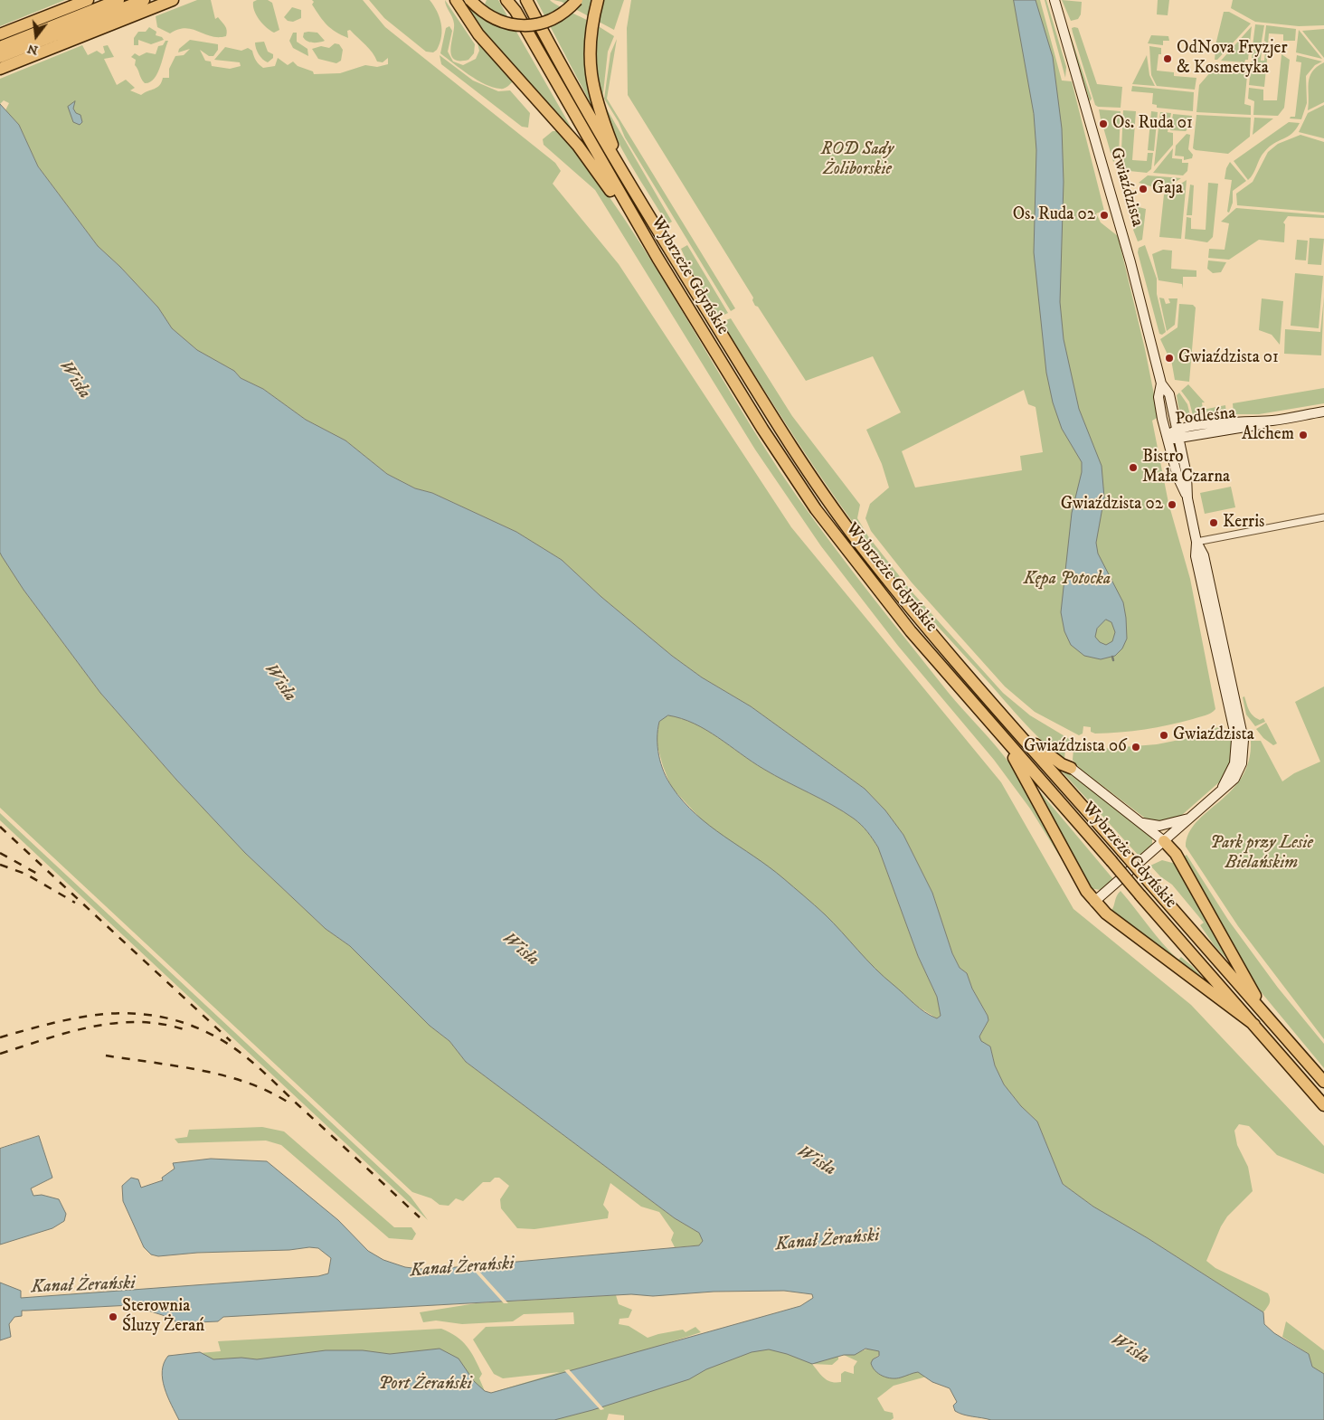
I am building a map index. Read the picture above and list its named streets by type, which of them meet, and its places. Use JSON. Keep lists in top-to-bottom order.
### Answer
{
  "streets": {
    "highway": ["Wybrzeże Gdyńskie"],
    "street": ["Gwiaździsta", "Podleśna"]
  },
  "crossings": [
    ["Gwiaździsta", "Podleśna"]
  ],
  "water": ["Wisła", "Kanał Żerański", "Port Żerański"],
  "parks": ["ROD Sady Żoliborskie", "Kępa Potocka", "Park przy Lesie Bielańskim"],
  "places": [
    "OdNova Fryzjer & Kosmetyka",
    "Os. Ruda 01",
    "Gaja",
    "Os. Ruda 02",
    "Gwiaździsta 01",
    "Alchem",
    "Bistro Mała Czarna",
    "Gwiaździsta 02",
    "Kerris",
    "Gwiaździsta",
    "Gwiaździsta 06",
    "Sterownia Śluzy Żerań"
  ],
  "north": "bottom"
}
